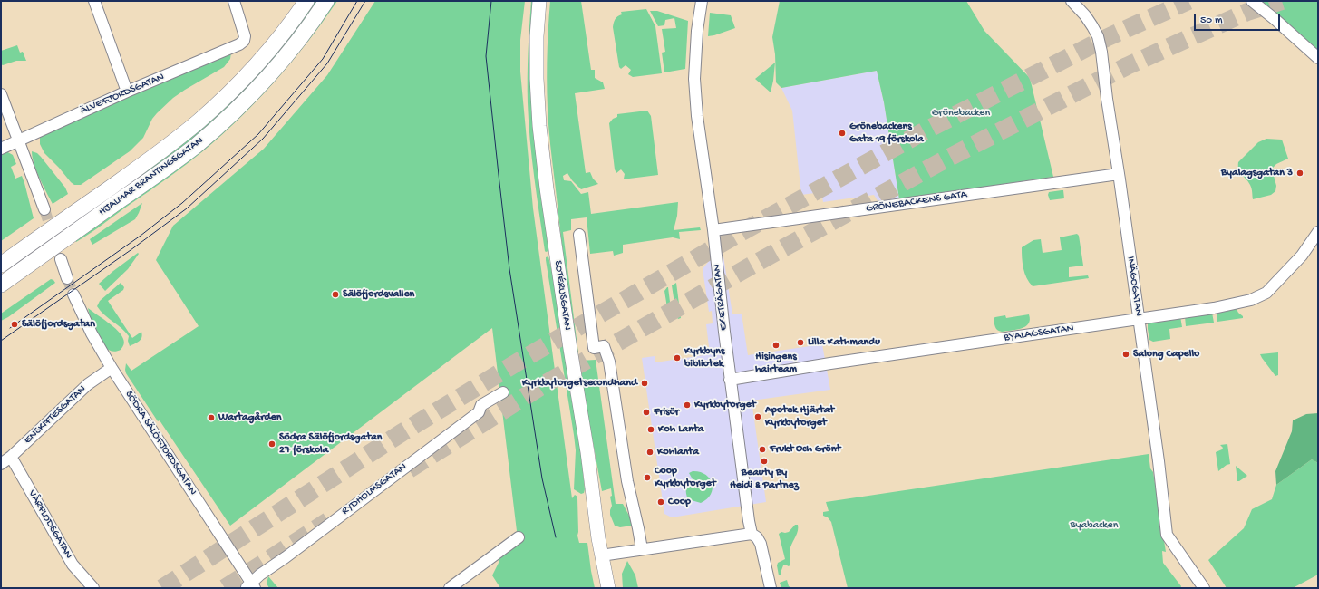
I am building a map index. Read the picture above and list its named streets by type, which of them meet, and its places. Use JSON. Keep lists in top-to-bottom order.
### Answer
{
  "streets": {
    "main road": ["HJALMAR BRANTINGSGATAN"],
    "street": [
      "ÄLVEFJORDSGATAN",
      "GRÖNEBACKENS GATA",
      "INÄGOGATAN",
      "SOTÉRUSGATAN",
      "EKETRÄGATAN",
      "BYALAGSGATAN",
      "ENSKIFTESGATAN",
      "SÖDRA SÄLÖFJORDSGATAN",
      "RYDHOLMSGATAN",
      "VÅRFLODSGATAN"
    ]
  },
  "crossings": [
    ["GRÖNEBACKENS GATA", "INÄGOGATAN"],
    ["GRÖNEBACKENS GATA", "EKETRÄGATAN"],
    ["INÄGOGATAN", "BYALAGSGATAN"],
    ["EKETRÄGATAN", "BYALAGSGATAN"],
    ["ENSKIFTESGATAN", "SÖDRA SÄLÖFJORDSGATAN"],
    ["ENSKIFTESGATAN", "VÅRFLODSGATAN"],
    ["SÖDRA SÄLÖFJORDSGATAN", "RYDHOLMSGATAN"]
  ],
  "parks": ["Grönebacken", "Byabacken"],
  "places": [
    "Grönebackens Gata 19 förskola",
    "Byalagsgatan 3",
    "Sälöfjordsvallen",
    "Sälöfjordsgatan",
    "Lilla Kathmandu",
    "Hisingens hairteam",
    "Salong Capello",
    "Kyrkbyns bibliotek",
    "Kyrkbytorgetsecondhand",
    "Kyrkbytorget",
    "Frisör",
    "Apotek Hjärtat Kyrkbytorget",
    "Wartagården",
    "Koh Lanta",
    "Södra Sälöfjordsgatan 27 förskola",
    "Frukt Och Grönt",
    "Kohlanta",
    "Beauty By Heidi & Partnez",
    "Coop Kyrkbytorget",
    "Coop"
  ],
  "scale_bar": "50 m"
}
